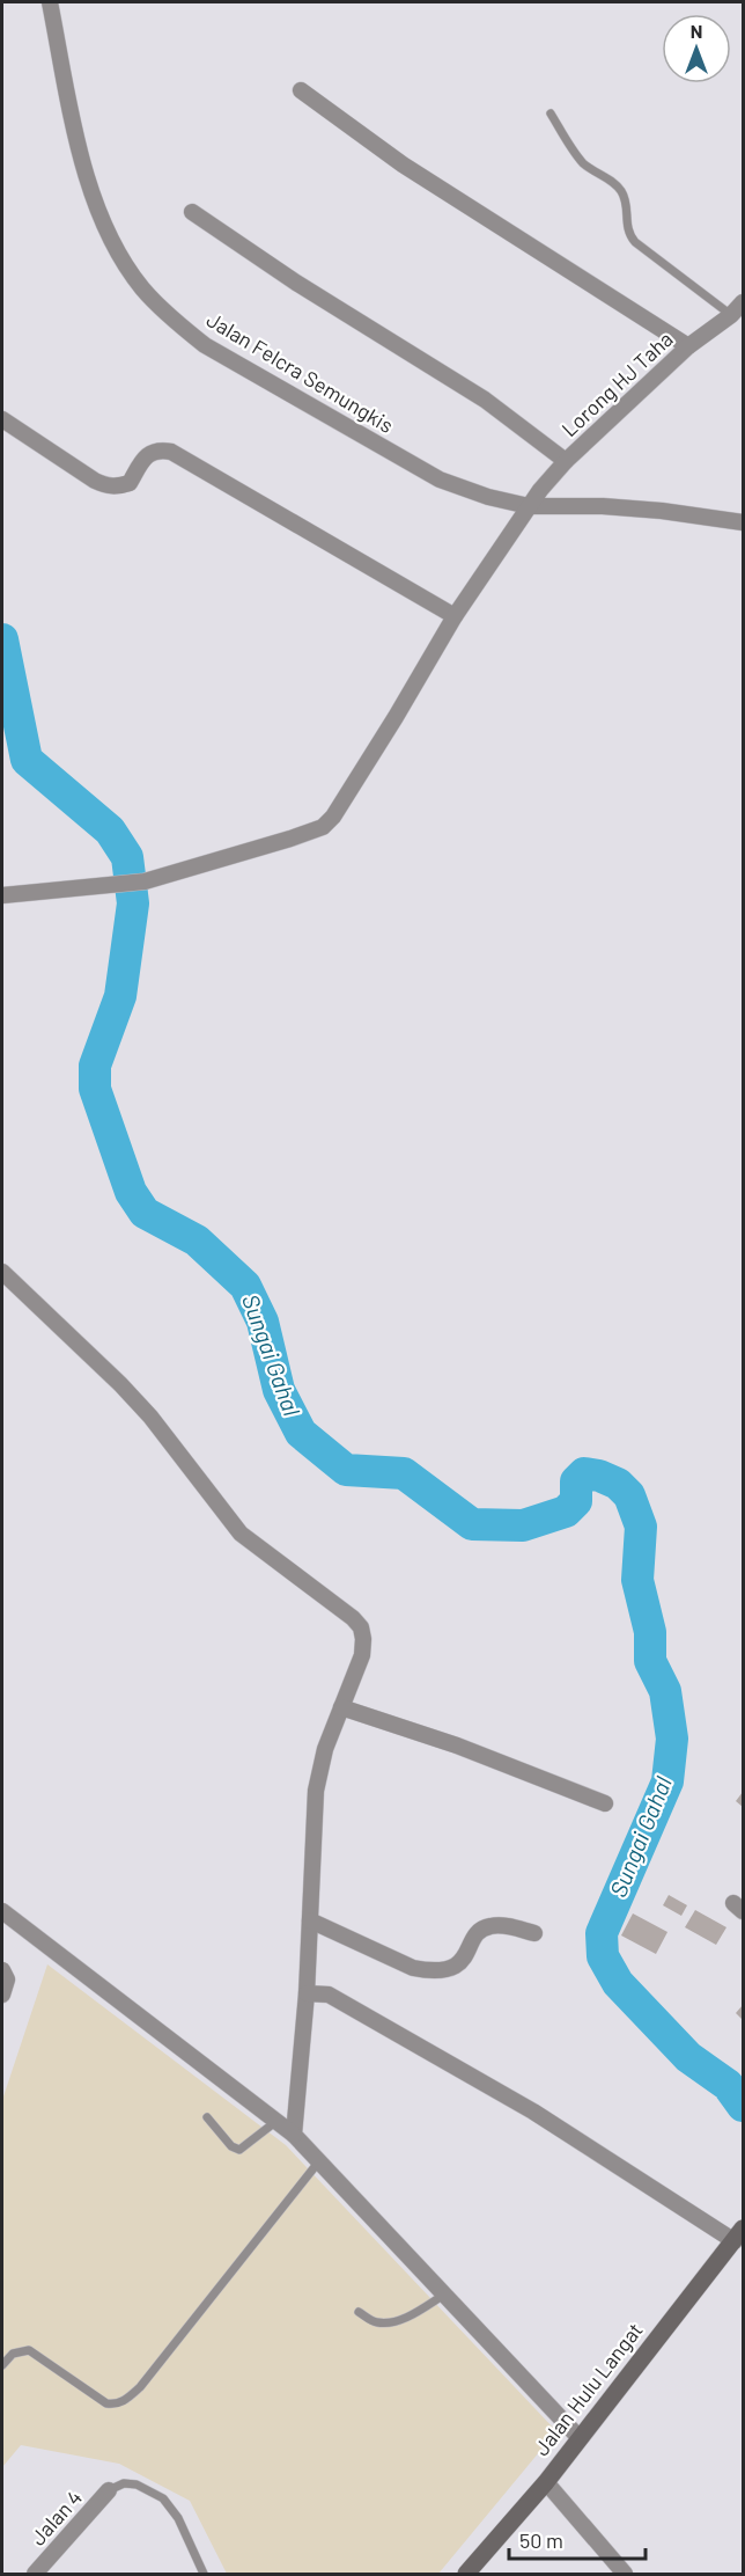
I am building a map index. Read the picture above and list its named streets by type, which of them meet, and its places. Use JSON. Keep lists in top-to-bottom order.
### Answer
{
  "streets": {
    "street": [
      "Jalan Felcra Semungkis",
      "Lorong HJ Taha",
      "Jalan Hulu Langat",
      "Jalan 4"
    ]
  },
  "crossings": [
    ["Jalan Felcra Semungkis", "Lorong HJ Taha"]
  ],
  "water": ["Sungai Gahal"],
  "scale_bar": "50 m",
  "north": "top"
}
